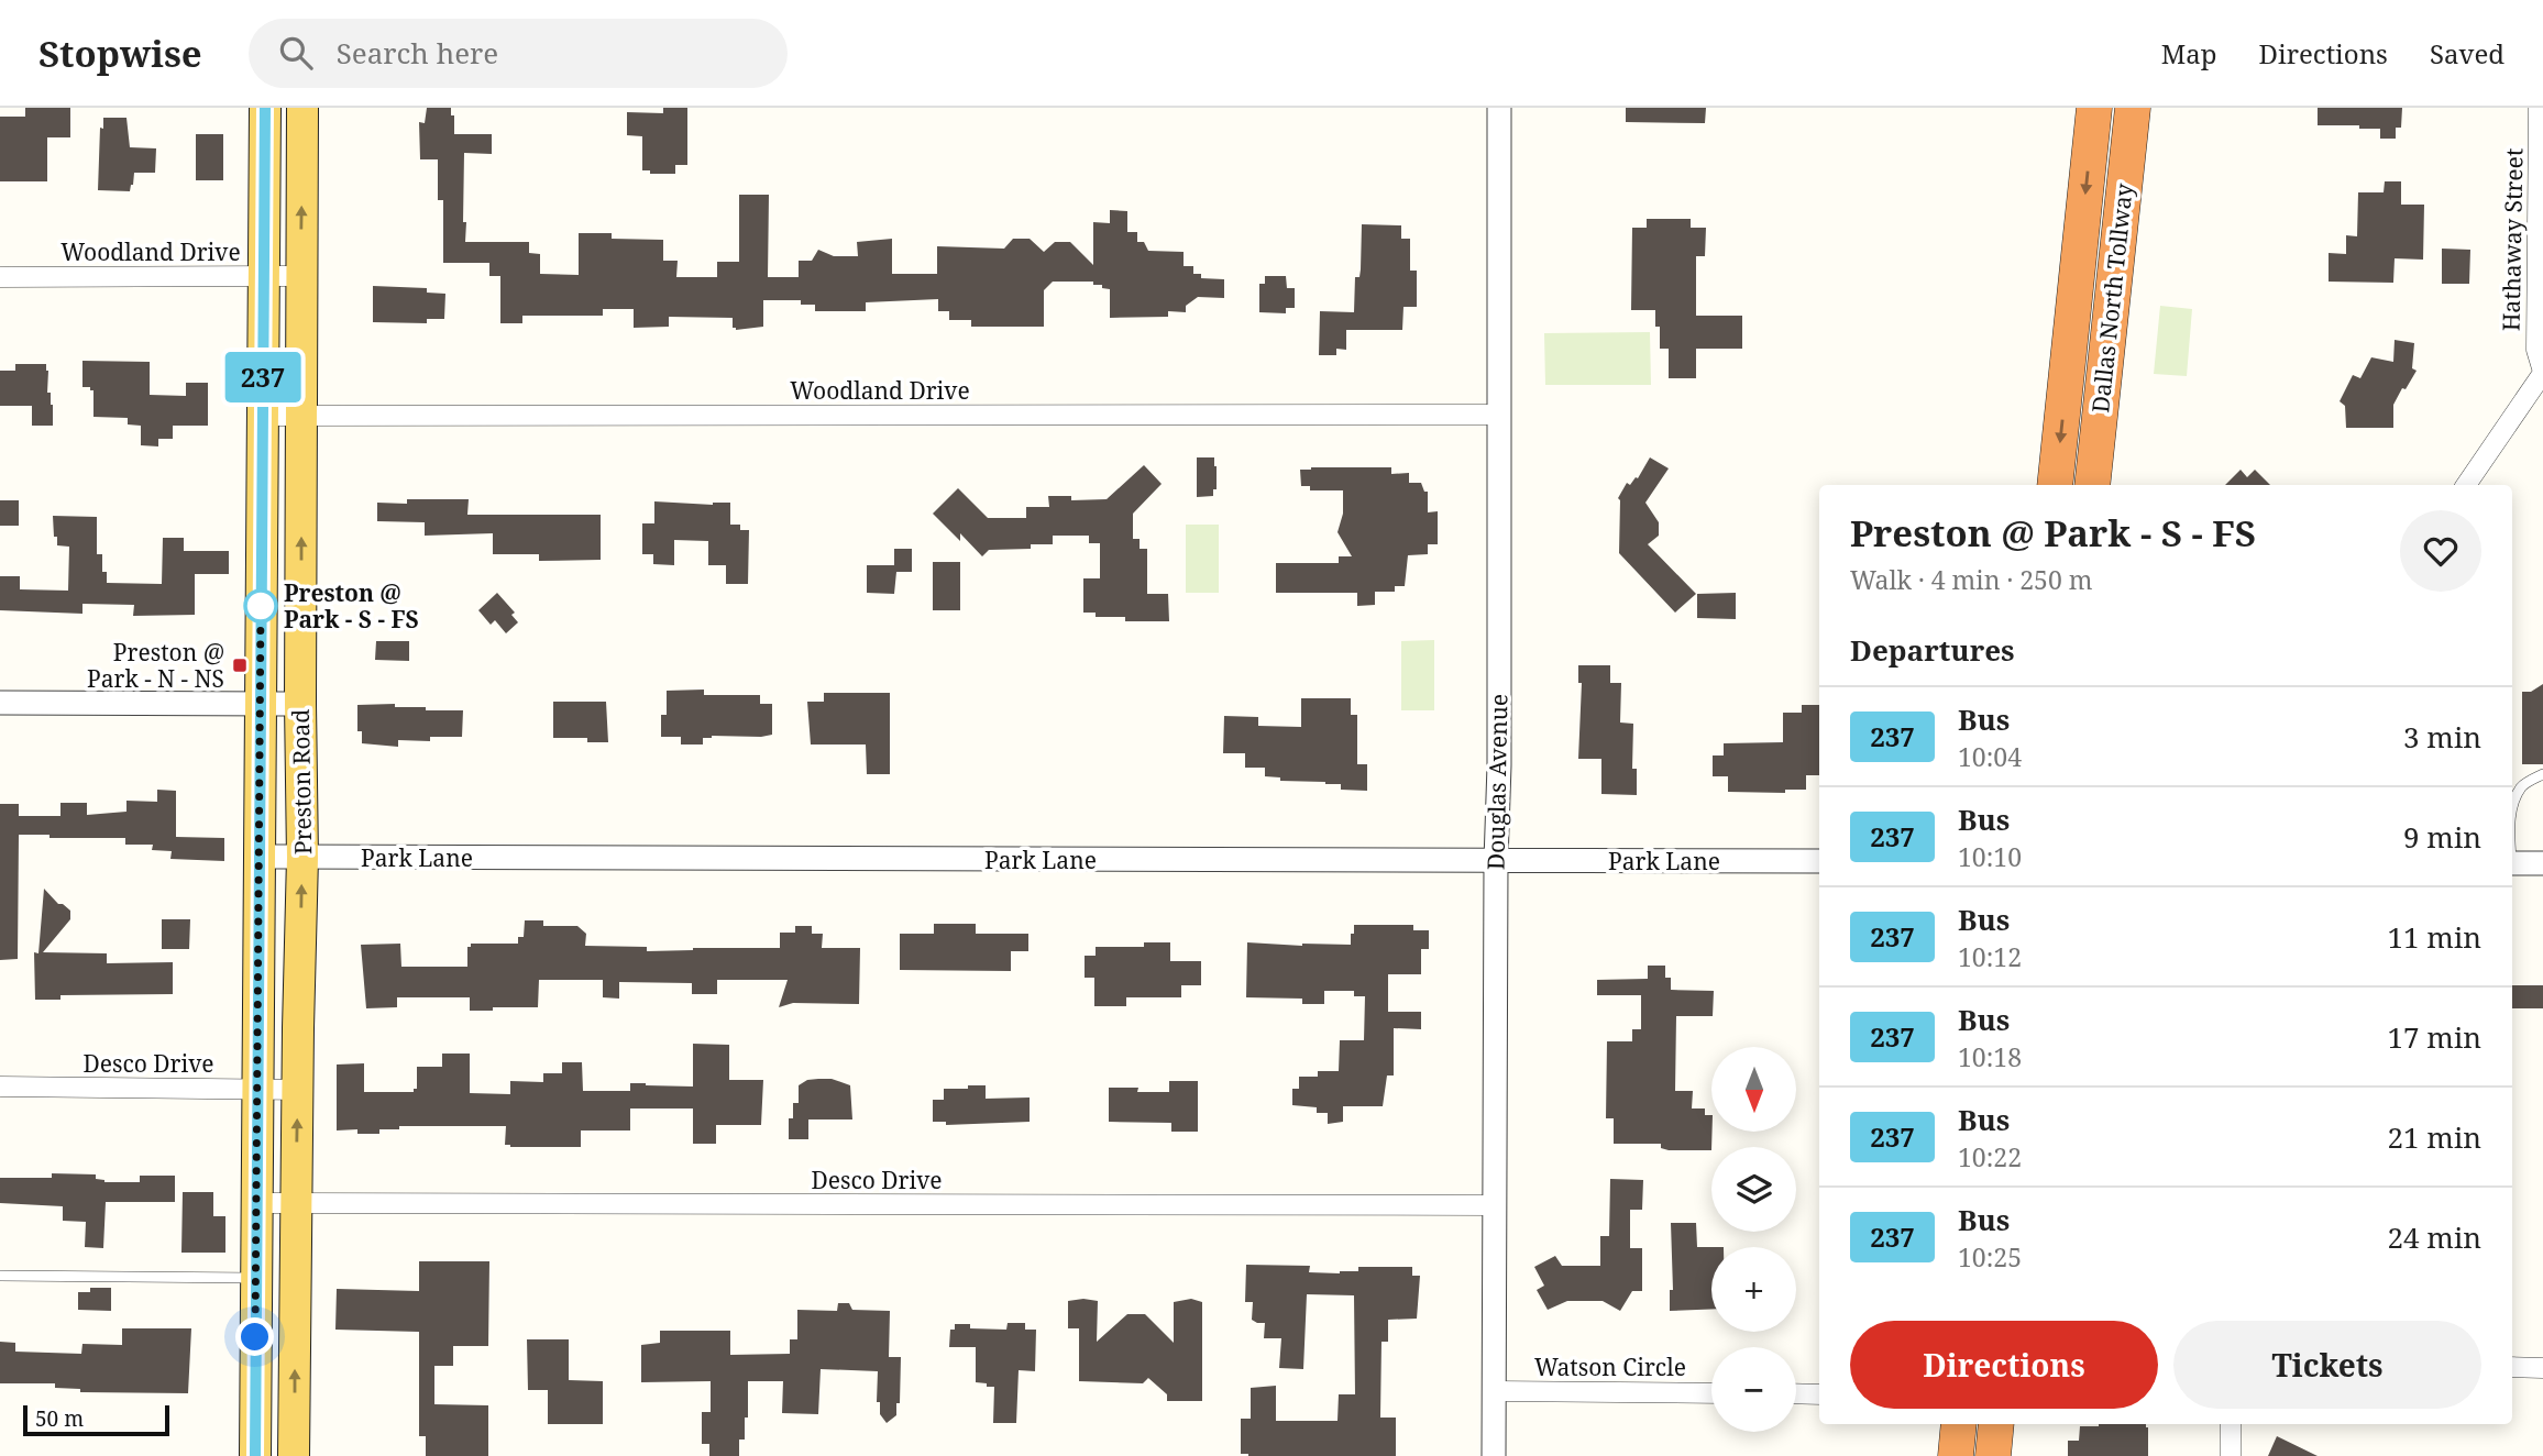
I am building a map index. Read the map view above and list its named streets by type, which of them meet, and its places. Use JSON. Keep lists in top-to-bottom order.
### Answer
{
  "streets": {
    "highway": ["Dallas North Tollway"],
    "main road": ["Preston Road"],
    "street": [
      "Hathaway Street",
      "Woodland Drive",
      "Douglas Avenue",
      "Park Lane",
      "Desco Drive",
      "Watson Circle"
    ]
  },
  "crossings": [
    ["Woodland Drive", "Preston Road"],
    ["Woodland Drive", "Douglas Avenue"],
    ["Preston Road", "Park Lane"],
    ["Preston Road", "Desco Drive"],
    ["Douglas Avenue", "Park Lane"],
    ["Douglas Avenue", "Desco Drive"],
    ["Douglas Avenue", "Watson Circle"]
  ],
  "places": {
    "other": ["Preston @ Park - S - FS"],
    "transit": ["Preston @ Park - N - NS"]
  },
  "lines": ["bus line 237"],
  "scale_bar": "50 m",
  "north": "bottom",
  "page": {
    "header": "Stopwise",
    "search": "Search here",
    "nav": ["Map", "Directions", "Saved"],
    "on_map": "237",
    "heading": [
      ["Preston @ Park - S - FS", "Walk · 4 min · 250 m"],
      "Departures"
    ],
    "list": [
      {
        "mark": "237",
        "name": "Bus",
        "note": "10:04",
        "value": "3 min"
      },
      {
        "mark": "237",
        "name": "Bus",
        "note": "10:10",
        "value": "9 min"
      },
      {
        "mark": "237",
        "name": "Bus",
        "note": "10:12",
        "value": "11 min"
      },
      {
        "mark": "237",
        "name": "Bus",
        "note": "10:18",
        "value": "17 min"
      },
      {
        "mark": "237",
        "name": "Bus",
        "note": "10:22",
        "value": "21 min"
      },
      {
        "mark": "237",
        "name": "Bus",
        "note": "10:25",
        "value": "24 min"
      }
    ],
    "map_buttons": ["+", "−"],
    "buttons": ["Directions", "Tickets"],
    "scale": "50 m"
  }
}
